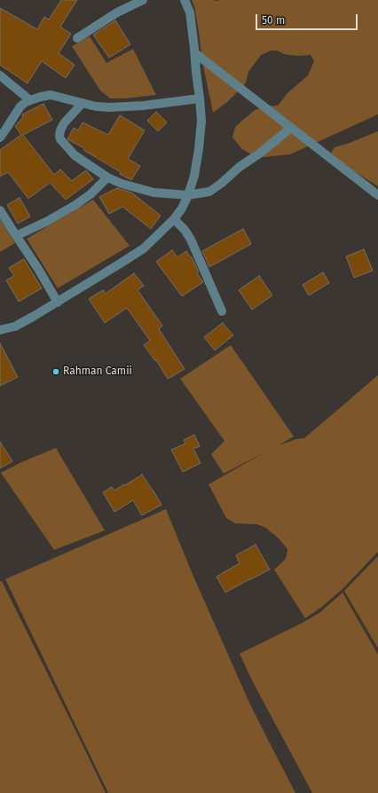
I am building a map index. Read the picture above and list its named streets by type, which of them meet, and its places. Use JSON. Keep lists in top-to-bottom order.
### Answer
{
  "places": ["Rahman Camii"],
  "scale_bar": "50 m"
}
